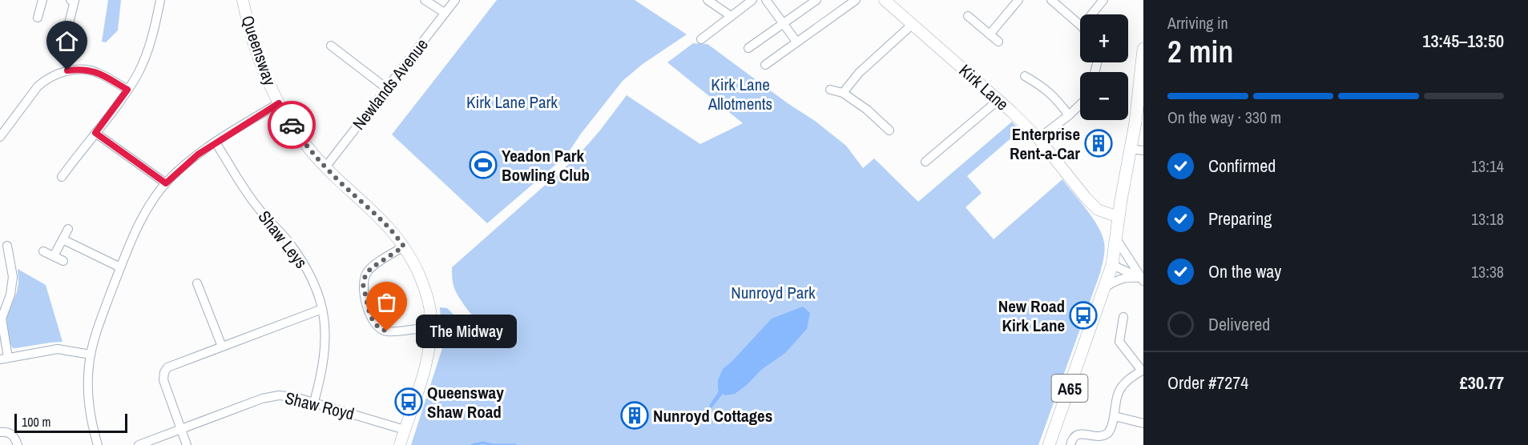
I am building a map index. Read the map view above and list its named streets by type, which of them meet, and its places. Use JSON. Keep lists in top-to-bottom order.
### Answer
{
  "streets": {
    "main road": ["A65"],
    "street": [
      "Queensway",
      "Newlands Avenue",
      "Kirk Lane",
      "Shaw Leys",
      "Shaw Royd"
    ]
  },
  "crossings": [
    ["Queensway", "Newlands Avenue"],
    ["Queensway", "Shaw Royd"],
    ["Kirk Lane", "A65"],
    ["Shaw Leys", "Shaw Royd"]
  ],
  "parks": ["Kirk Lane Allotments", "Kirk Lane Park", "Nunroyd Park"],
  "places": {
    "building": ["Enterprise Rent-a-Car", "Nunroyd Cottages"],
    "sports": ["Yeadon Park Bowling Club"],
    "bus stop": ["New Road Kirk Lane", "Queensway Shaw Road"],
    "other": ["The Midway"]
  },
  "scale_bar": "100 m",
  "page": {
    "heading": ["2 min", "Arriving in", "13:45–13:50"],
    "panel": ["Order #7274", "£30.77"],
    "map_buttons": ["+", "−"],
    "bar": "On the way · 330 m",
    "list": [
      ["Confirmed", "13:14"],
      ["Preparing", "13:18"],
      ["On the way", "13:38"],
      "Delivered"
    ],
    "bubble": "The Midway",
    "scale": "100 m"
  }
}
